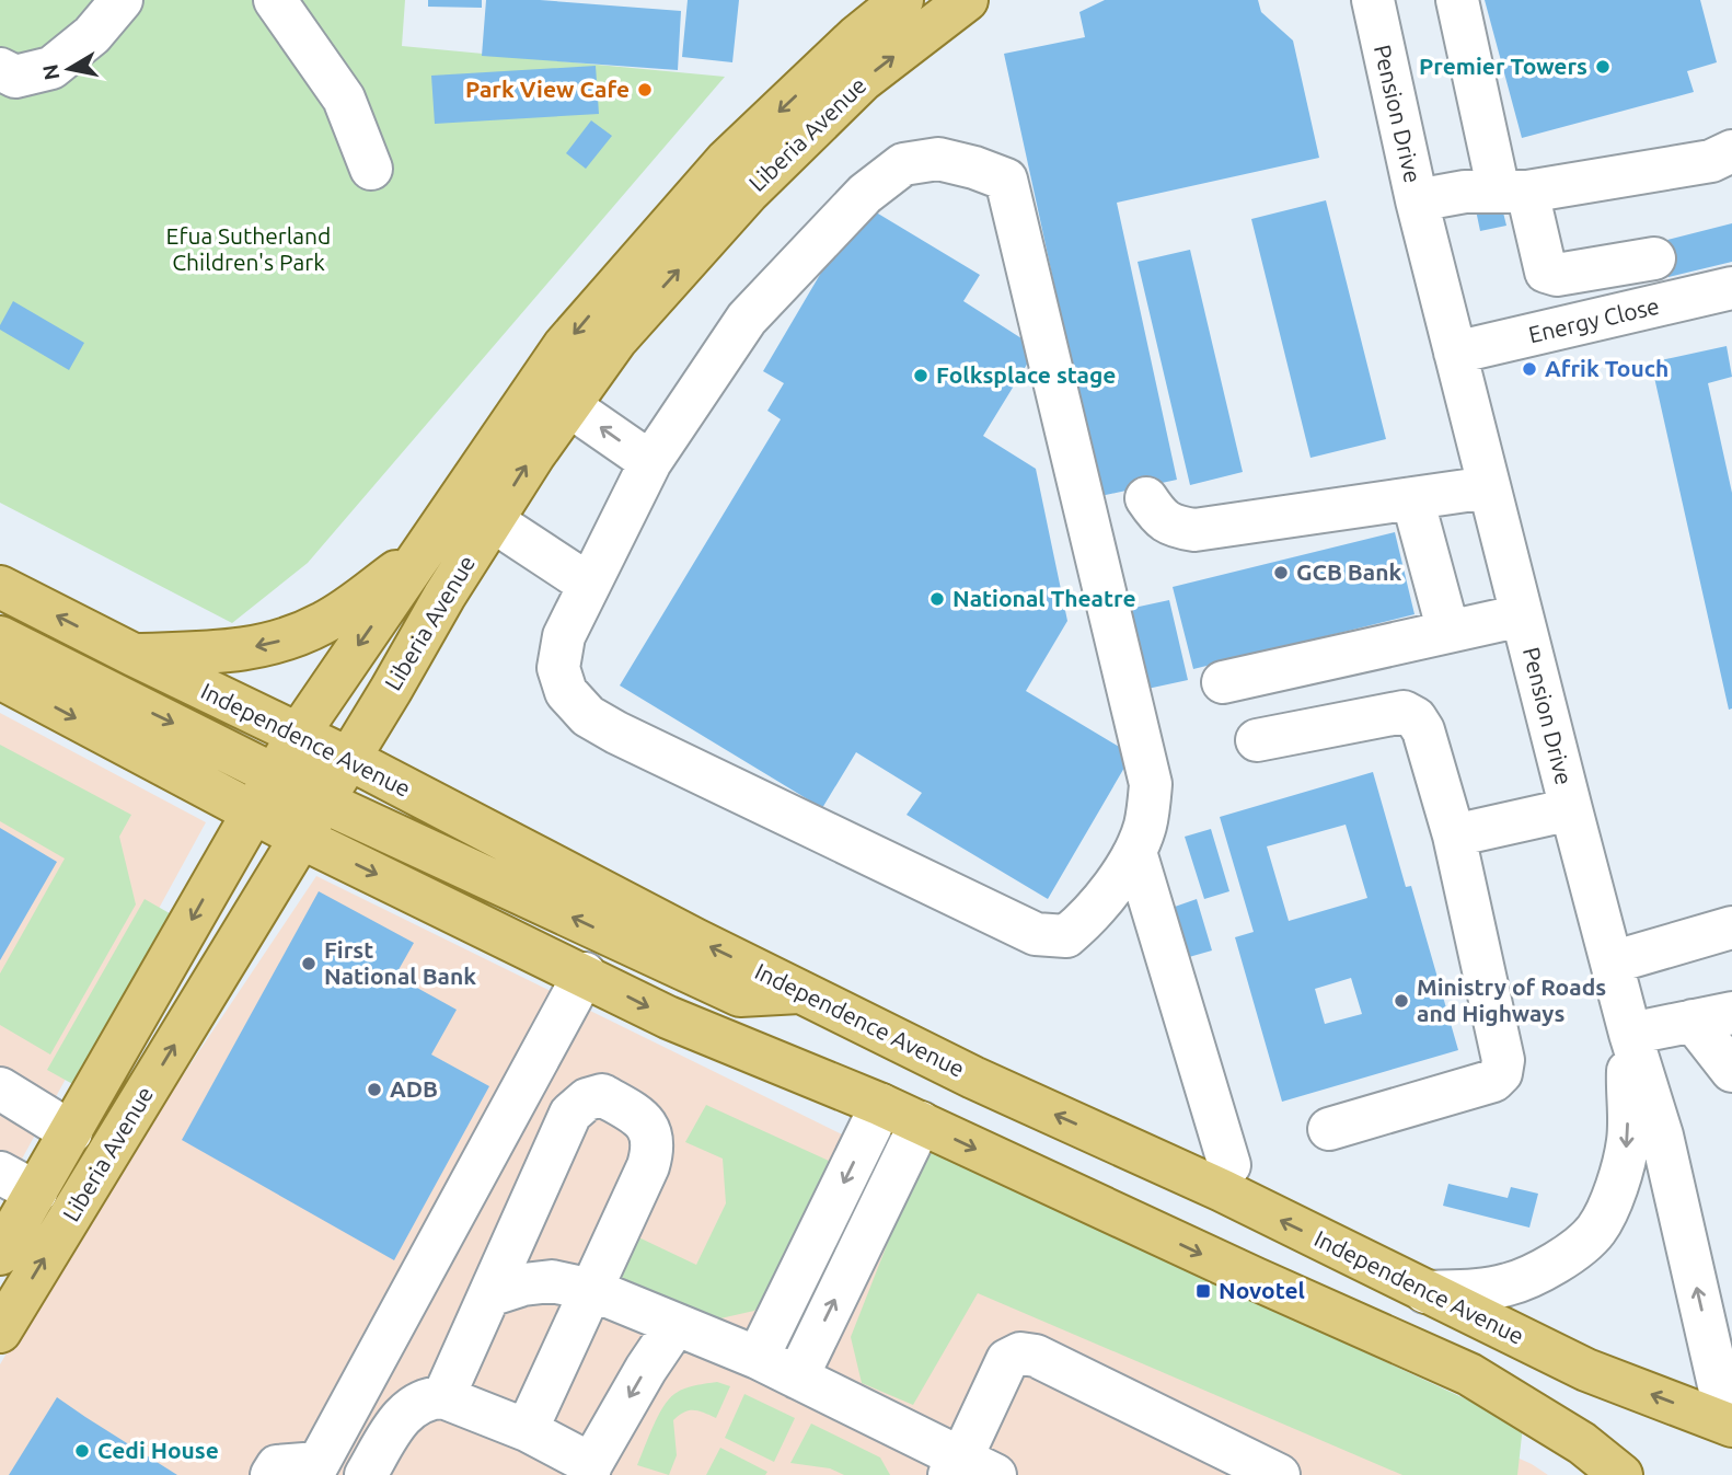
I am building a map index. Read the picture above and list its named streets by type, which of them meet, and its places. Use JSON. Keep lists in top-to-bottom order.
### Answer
{
  "streets": {
    "main road": ["Liberia Avenue", "Independence Avenue"],
    "street": ["Pension Drive", "Energy Close"]
  },
  "crossings": [
    ["Pension Drive", "Energy Close"],
    ["Pension Drive", "Independence Avenue"],
    ["Liberia Avenue", "Independence Avenue"]
  ],
  "parks": ["Efua Sutherland Children's Park"],
  "places": {
    "other": [
      "Premier Towers",
      "Park View Cafe",
      "Afrik Touch",
      "Folksplace stage",
      "GCB Bank",
      "National Theatre",
      "First National Bank",
      "Ministry of Roads and Highways",
      "ADB",
      "Cedi House"
    ],
    "transit": ["Novotel"]
  },
  "north": "left"
}
